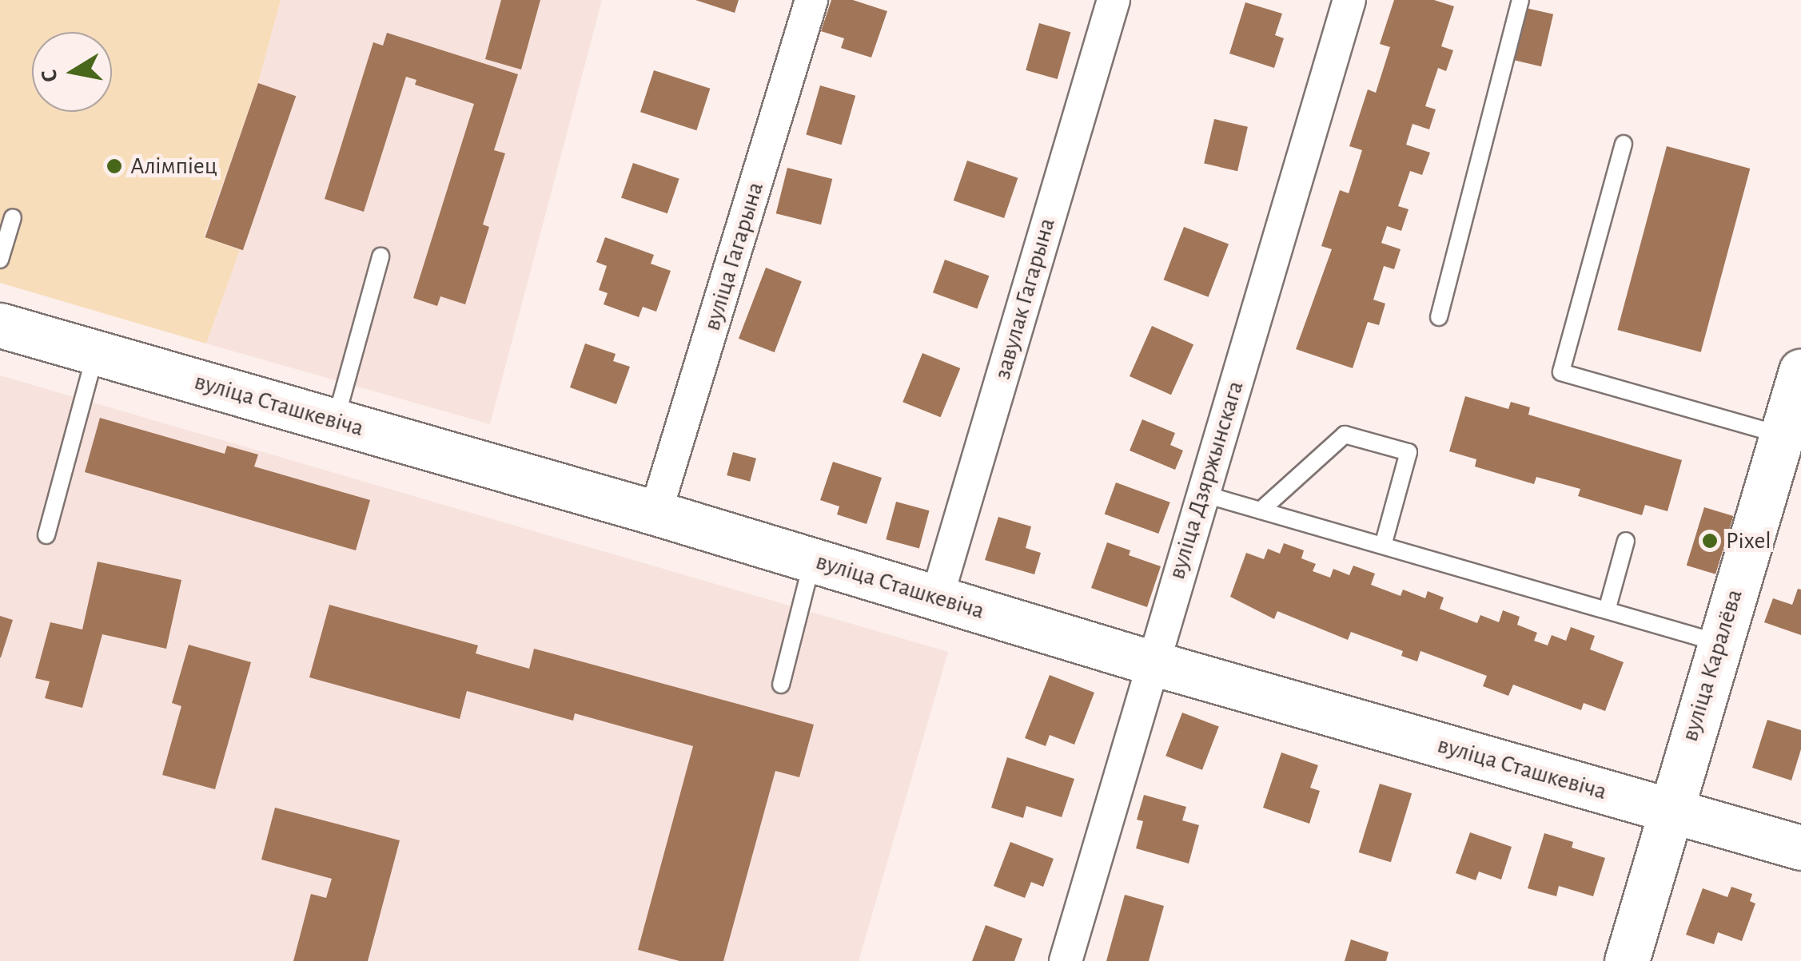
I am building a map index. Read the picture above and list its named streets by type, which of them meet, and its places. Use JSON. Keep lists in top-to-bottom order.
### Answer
{
  "streets": {
    "main road": ["вуліца Сташкевіча", "вуліца Каралёва"],
    "street": ["вуліца Гагарына", "завулак Гагарына", "вуліца Дзяржынскага"]
  },
  "crossings": [
    ["вуліца Гагарына", "вуліца Сташкевіча"],
    ["завулак Гагарына", "вуліца Сташкевіча"],
    ["вуліца Сташкевіча", "вуліца Дзяржынскага"],
    ["вуліца Сташкевіча", "вуліца Каралёва"]
  ],
  "places": ["Алімпіец", "Pixel"],
  "north": "left"
}
